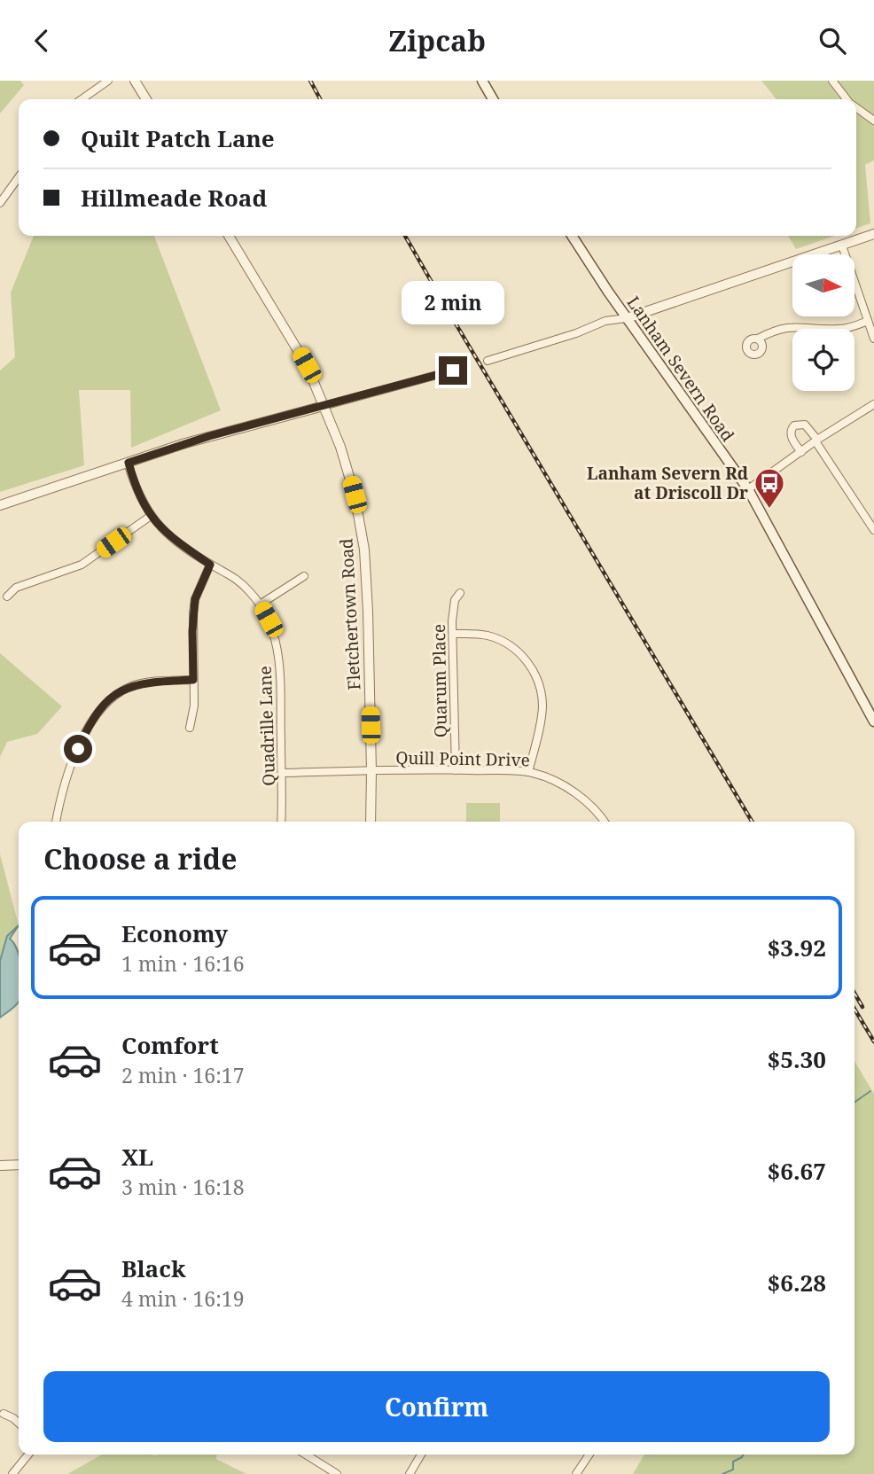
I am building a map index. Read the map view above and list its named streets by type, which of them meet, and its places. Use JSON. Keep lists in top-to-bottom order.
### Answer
{
  "streets": {
    "main road": ["Lanham Severn Road"],
    "street": [
      "Fletchertown Road",
      "Quarum Place",
      "Quadrille Lane",
      "Quill Point Drive"
    ]
  },
  "crossings": [
    ["Fletchertown Road", "Quill Point Drive"],
    ["Quarum Place", "Quill Point Drive"],
    ["Quadrille Lane", "Quill Point Drive"]
  ],
  "places": {
    "bus stop": ["Lanham Severn Rd at Driscoll Dr"]
  },
  "north": "right",
  "page": {
    "header": "Zipcab",
    "banner": ["Quilt Patch Lane", "Hillmeade Road"],
    "bubble": "2 min",
    "heading": "Choose a ride",
    "list": [
      {
        "name": "Economy",
        "note": "1 min · 16:16",
        "value": "$3.92"
      },
      {
        "name": "Comfort",
        "note": "2 min · 16:17",
        "value": "$5.30"
      },
      {
        "name": "XL",
        "note": "3 min · 16:18",
        "value": "$6.67"
      },
      {
        "name": "Black",
        "note": "4 min · 16:19",
        "value": "$6.28"
      }
    ],
    "buttons": "Confirm"
  }
}
